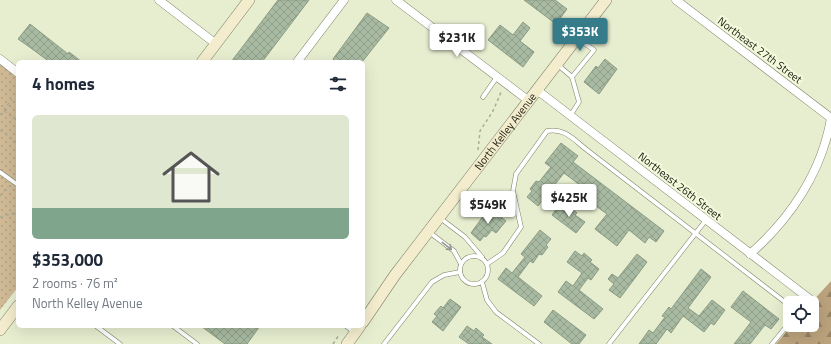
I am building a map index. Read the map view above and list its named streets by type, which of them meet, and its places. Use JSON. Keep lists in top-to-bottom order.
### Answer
{
  "streets": {
    "main road": ["North Kelley Avenue"],
    "street": ["Northeast 27th Street", "Northeast 26th Street"]
  },
  "crossings": [
    ["North Kelley Avenue", "Northeast 26th Street"]
  ],
  "page": {
    "price": [
      "$353K",
      "$231K",
      "$425K",
      "$549K"
    ],
    "heading": "4 homes",
    "list": [
      {
        "name": "$353,000",
        "note": "2 rooms · 76 m² · North Kelley Avenue"
      }
    ]
  }
}
